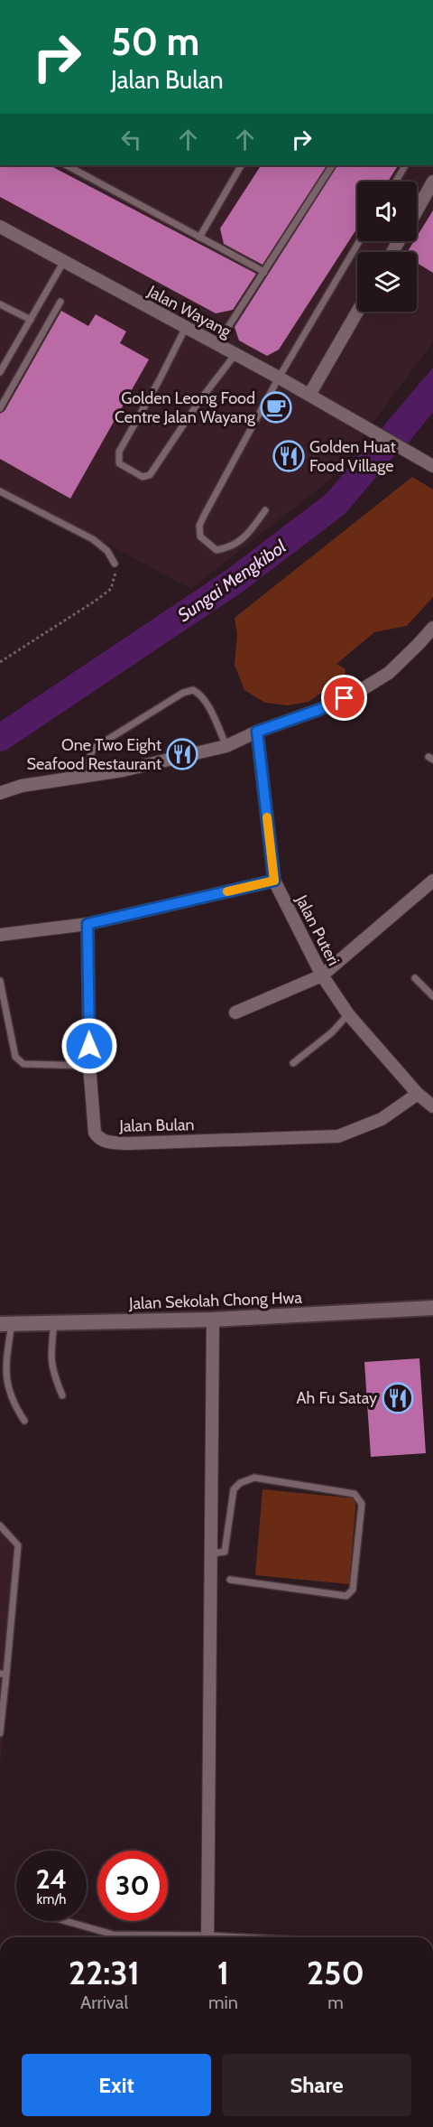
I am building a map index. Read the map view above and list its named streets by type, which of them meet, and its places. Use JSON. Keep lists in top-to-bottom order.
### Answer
{
  "streets": {
    "street": [
      "Jalan Wayang",
      "Jalan Puteri",
      "Jalan Bulan",
      "Jalan Sekolah Chong Hwa"
    ]
  },
  "crossings": [
    ["Jalan Puteri", "Jalan Bulan"]
  ],
  "water": ["Sungai Mengkibol"],
  "places": {
    "cafe": ["Golden Leong Food Centre Jalan Wayang"],
    "restaurant": ["Golden Huat Food Village", "One Two Eight Seafood Restaurant", "Ah Fu Satay"]
  },
  "page": {
    "turn": ["50 m", "Jalan Bulan"],
    "speed": "24 km/h",
    "limit": "30",
    "eta": [
      "22:31",
      "Arrival",
      "1",
      "min",
      "250",
      "m"
    ],
    "buttons": ["Exit", "Share"]
  }
}
